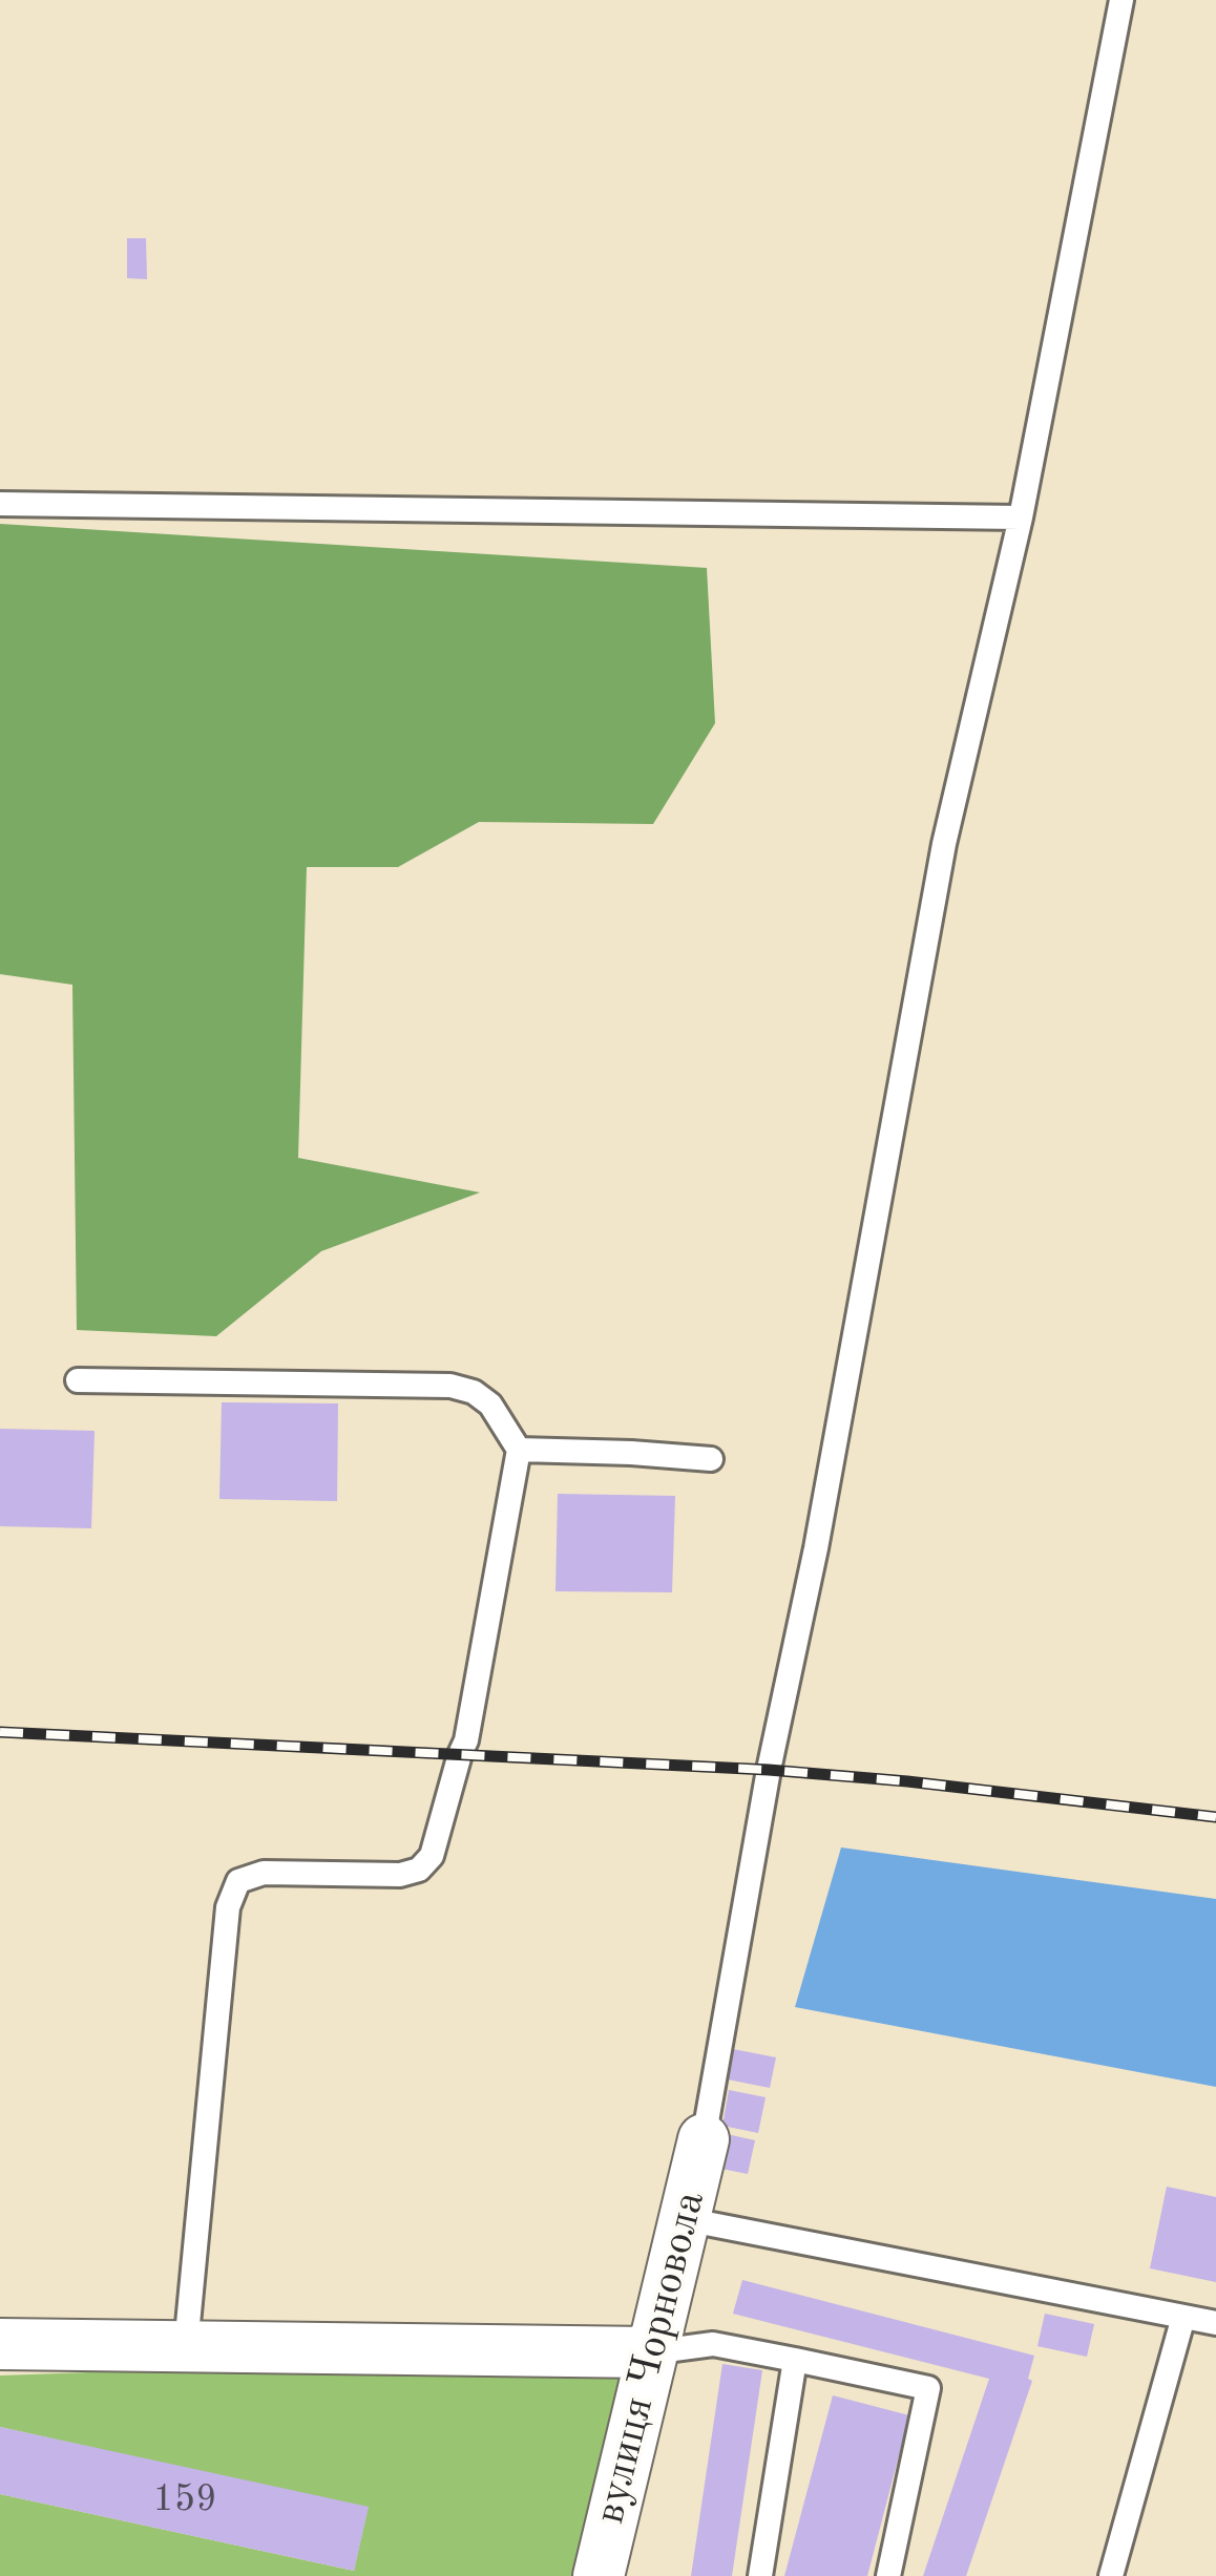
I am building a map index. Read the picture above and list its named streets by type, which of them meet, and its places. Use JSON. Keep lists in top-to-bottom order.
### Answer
{
  "streets": {
    "street": ["вулиця Чорновола"]
  },
  "house_numbers": ["159"]
}
